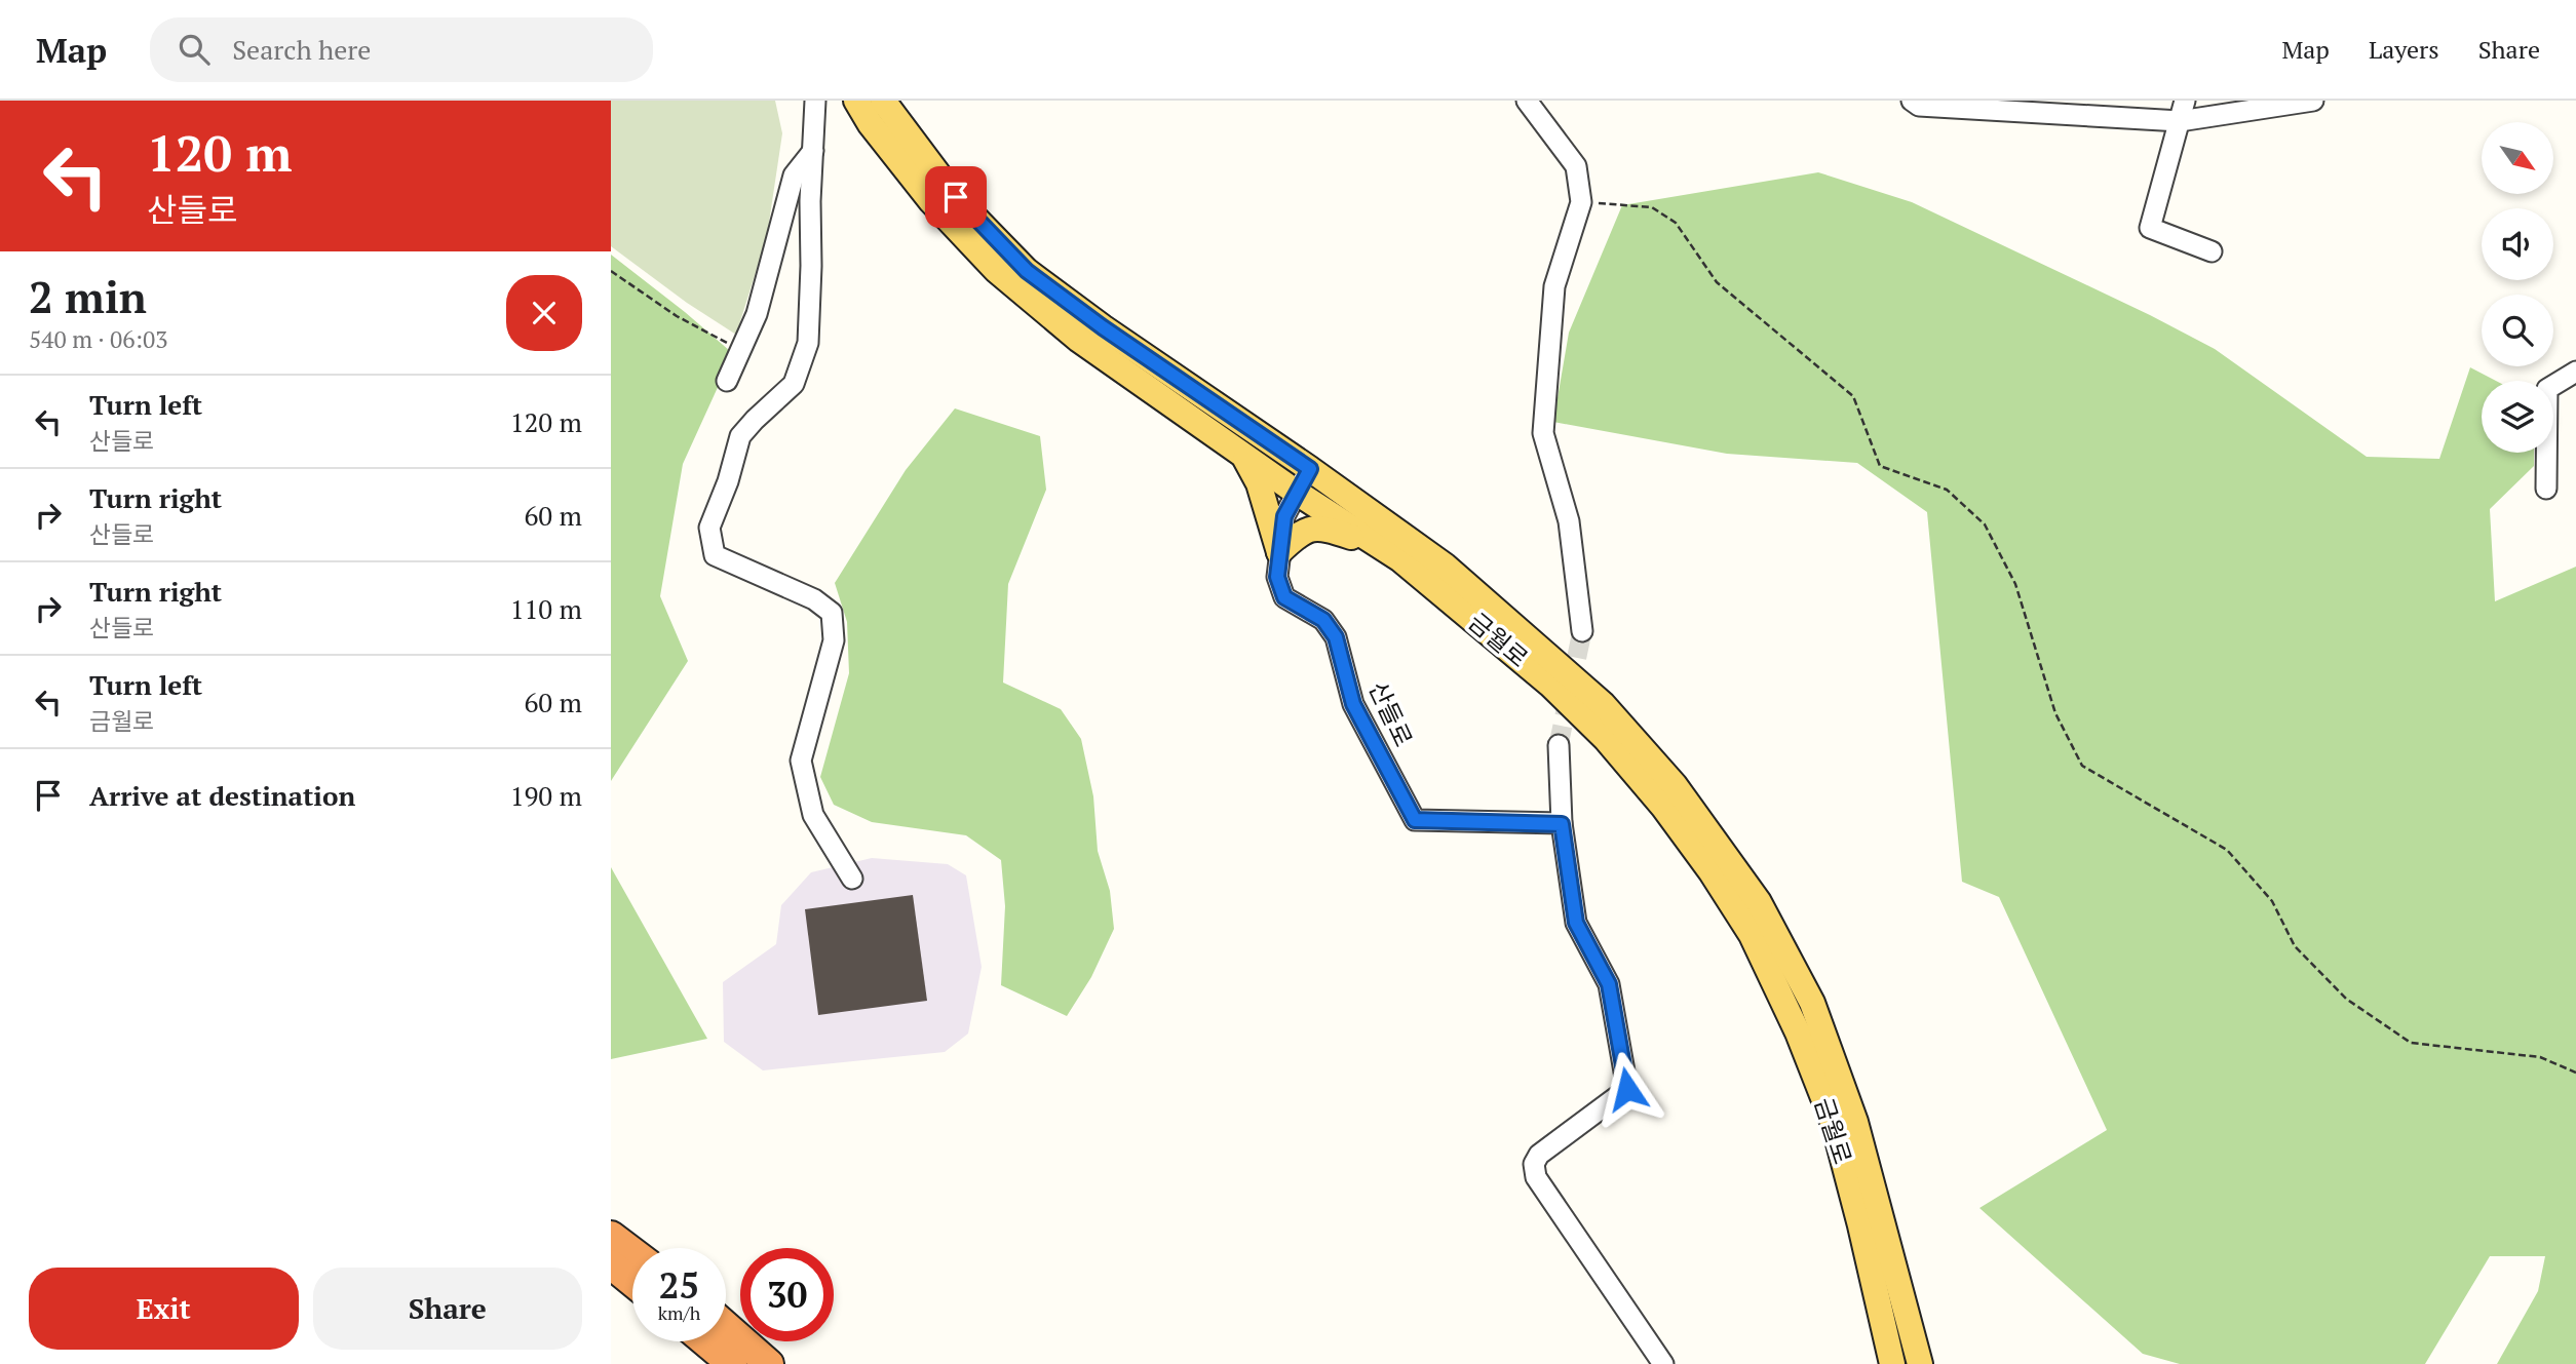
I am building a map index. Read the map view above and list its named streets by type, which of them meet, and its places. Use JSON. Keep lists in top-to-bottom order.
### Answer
{
  "streets": {
    "main road": ["금월로"],
    "street": ["산들로"]
  },
  "crossings": [
    ["금월로", "산들로"]
  ],
  "north": "bottom right",
  "page": {
    "header": "Map",
    "search": "Search here",
    "nav": ["Map", "Layers", "Share"],
    "turn": ["120 m", "산들로"],
    "heading": ["2 min", "540 m · 06:03"],
    "list": [
      {
        "name": "Turn left",
        "note": "산들로",
        "value": "120 m"
      },
      {
        "name": "Turn right",
        "note": "산들로",
        "value": "60 m"
      },
      {
        "name": "Turn right",
        "note": "산들로",
        "value": "110 m"
      },
      {
        "name": "Turn left",
        "note": "금월로",
        "value": "60 m"
      },
      {
        "name": "Arrive at destination",
        "value": "190 m"
      }
    ],
    "speed": "25 km/h",
    "limit": "30",
    "buttons": ["Exit", "Share"]
  }
}
